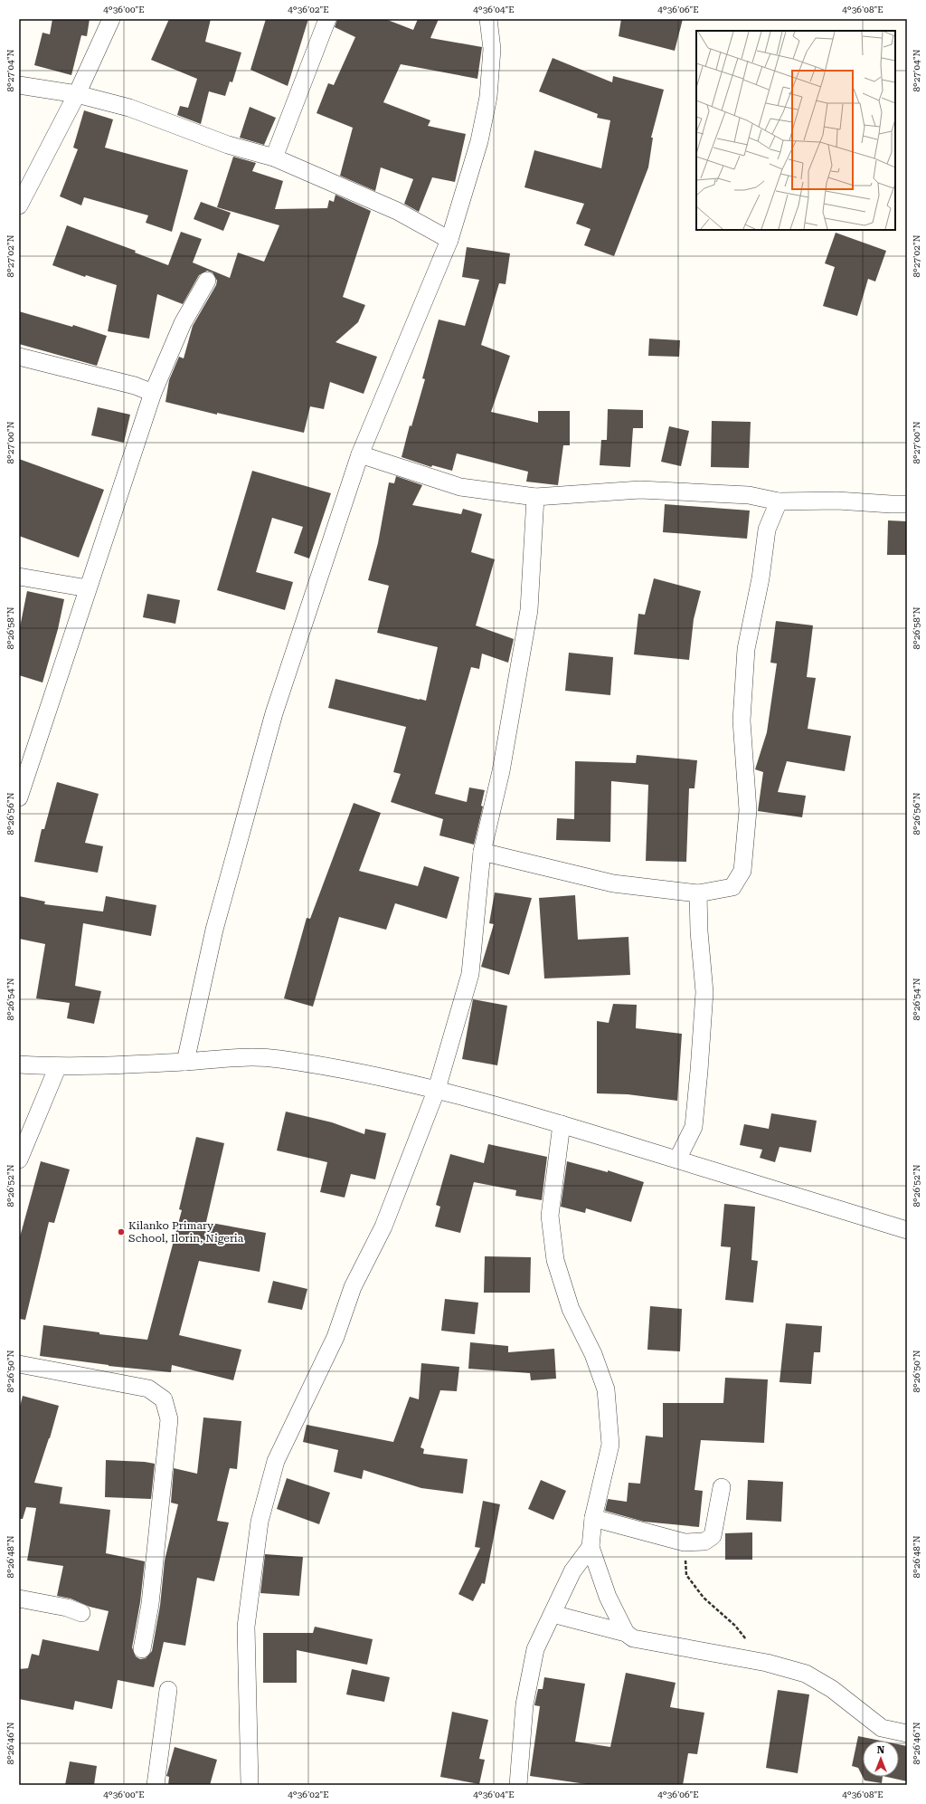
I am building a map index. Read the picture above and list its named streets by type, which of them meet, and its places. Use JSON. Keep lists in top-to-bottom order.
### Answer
{
  "places": ["Kilanko Primary School, Ilorin, Nigeria"],
  "north": "top",
  "coordinates": [
    "4°36'00\"E",
    "4°36'02\"E",
    "4°36'04\"E",
    "4°36'06\"E",
    "4°36'08\"E",
    "8°27'04\"N",
    "8°27'02\"N",
    "8°27'00\"N",
    "8°26'58\"N",
    "8°26'56\"N",
    "8°26'54\"N",
    "8°26'52\"N",
    "8°26'50\"N",
    "8°26'48\"N",
    "8°26'46\"N"
  ]
}
